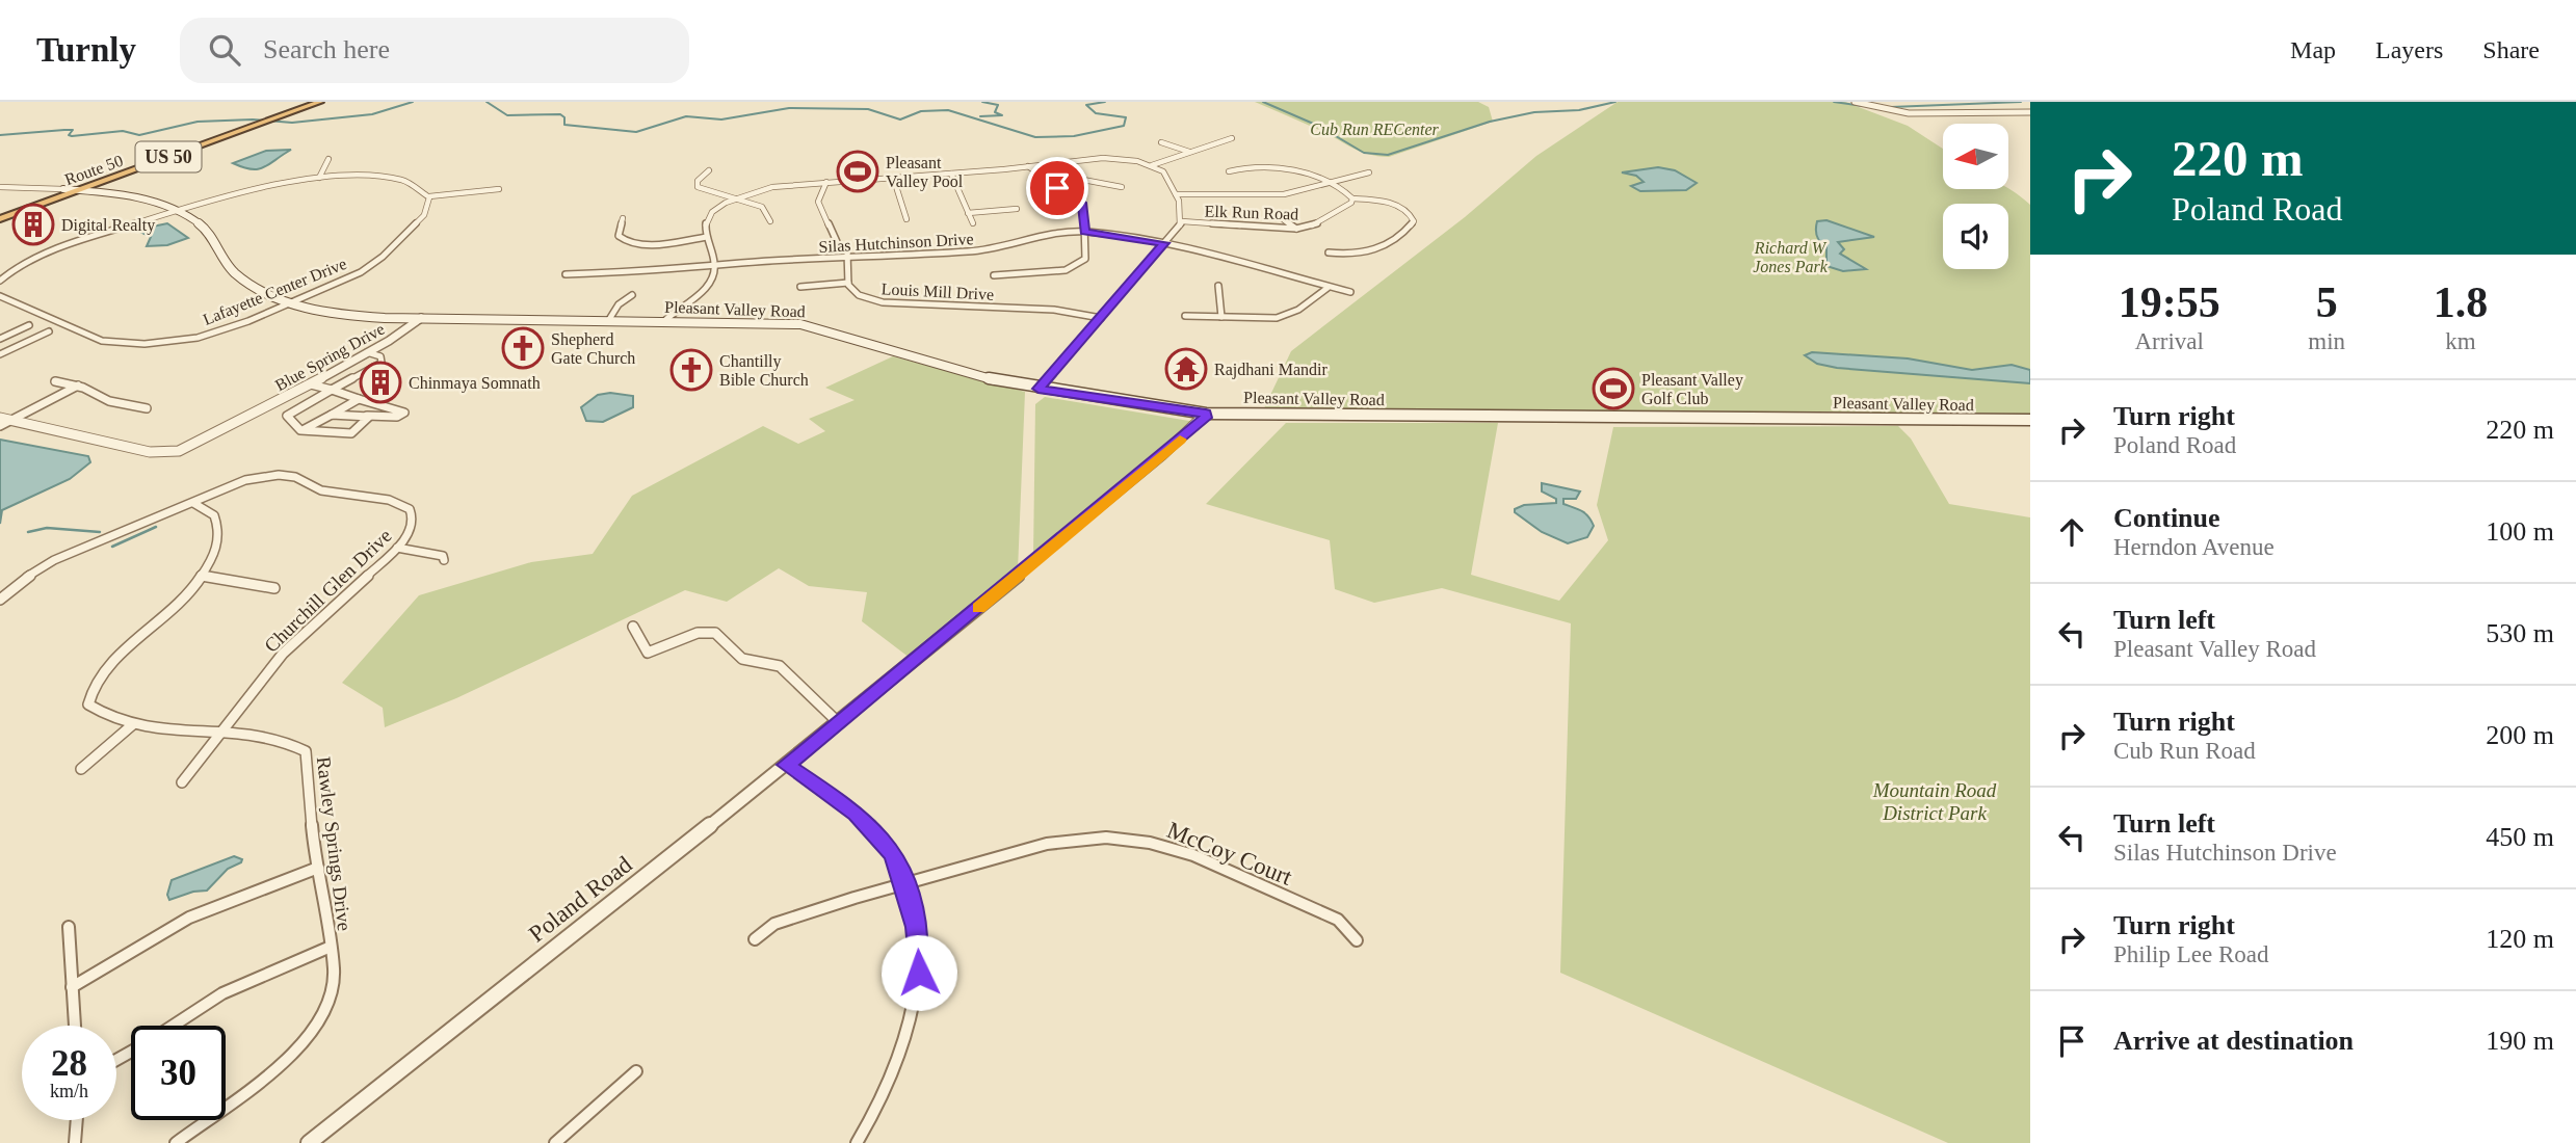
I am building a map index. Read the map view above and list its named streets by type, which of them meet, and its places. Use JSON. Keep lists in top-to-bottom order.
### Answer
{
  "streets": {
    "highway": ["US 50", "Route 50"],
    "main road": ["Pleasant Valley Road"],
    "street": [
      "Elk Run Road",
      "Silas Hutchinson Drive",
      "Lafayette Center Drive",
      "Louis Mill Drive",
      "Blue Spring Drive",
      "Churchill Glen Drive",
      "Rawley Springs Drive",
      "McCoy Court",
      "Poland Road"
    ]
  },
  "crossings": [
    ["Route 50", "Pleasant Valley Road"],
    ["Lafayette Center Drive", "Pleasant Valley Road"],
    ["Pleasant Valley Road", "Blue Spring Drive"],
    ["Pleasant Valley Road", "Poland Road"],
    ["Churchill Glen Drive", "Rawley Springs Drive"]
  ],
  "parks": ["Cub Run RECenter", "Richard W Jones Park", "Mountain Road District Park"],
  "places": {
    "sports": ["Pleasant Valley Pool", "Pleasant Valley Golf Club"],
    "building": ["Digital Realty", "Chinmaya Somnath"],
    "church": ["Shepherd Gate Church", "Chantilly Bible Church"],
    "temple": ["Rajdhani Mandir"]
  },
  "north": "left",
  "page": {
    "header": "Turnly",
    "search": "Search here",
    "nav": ["Map", "Layers", "Share"],
    "turn": ["220 m", "Poland Road"],
    "eta": [
      "19:55",
      "Arrival",
      "5",
      "min",
      "1.8",
      "km"
    ],
    "list": [
      {
        "name": "Turn right",
        "note": "Poland Road",
        "value": "220 m"
      },
      {
        "name": "Continue",
        "note": "Herndon Avenue",
        "value": "100 m"
      },
      {
        "name": "Turn left",
        "note": "Pleasant Valley Road",
        "value": "530 m"
      },
      {
        "name": "Turn right",
        "note": "Cub Run Road",
        "value": "200 m"
      },
      {
        "name": "Turn left",
        "note": "Silas Hutchinson Drive",
        "value": "450 m"
      },
      {
        "name": "Turn right",
        "note": "Philip Lee Road",
        "value": "120 m"
      },
      {
        "name": "Arrive at destination",
        "value": "190 m"
      }
    ],
    "speed": "28 km/h",
    "limit": "30"
  }
}
